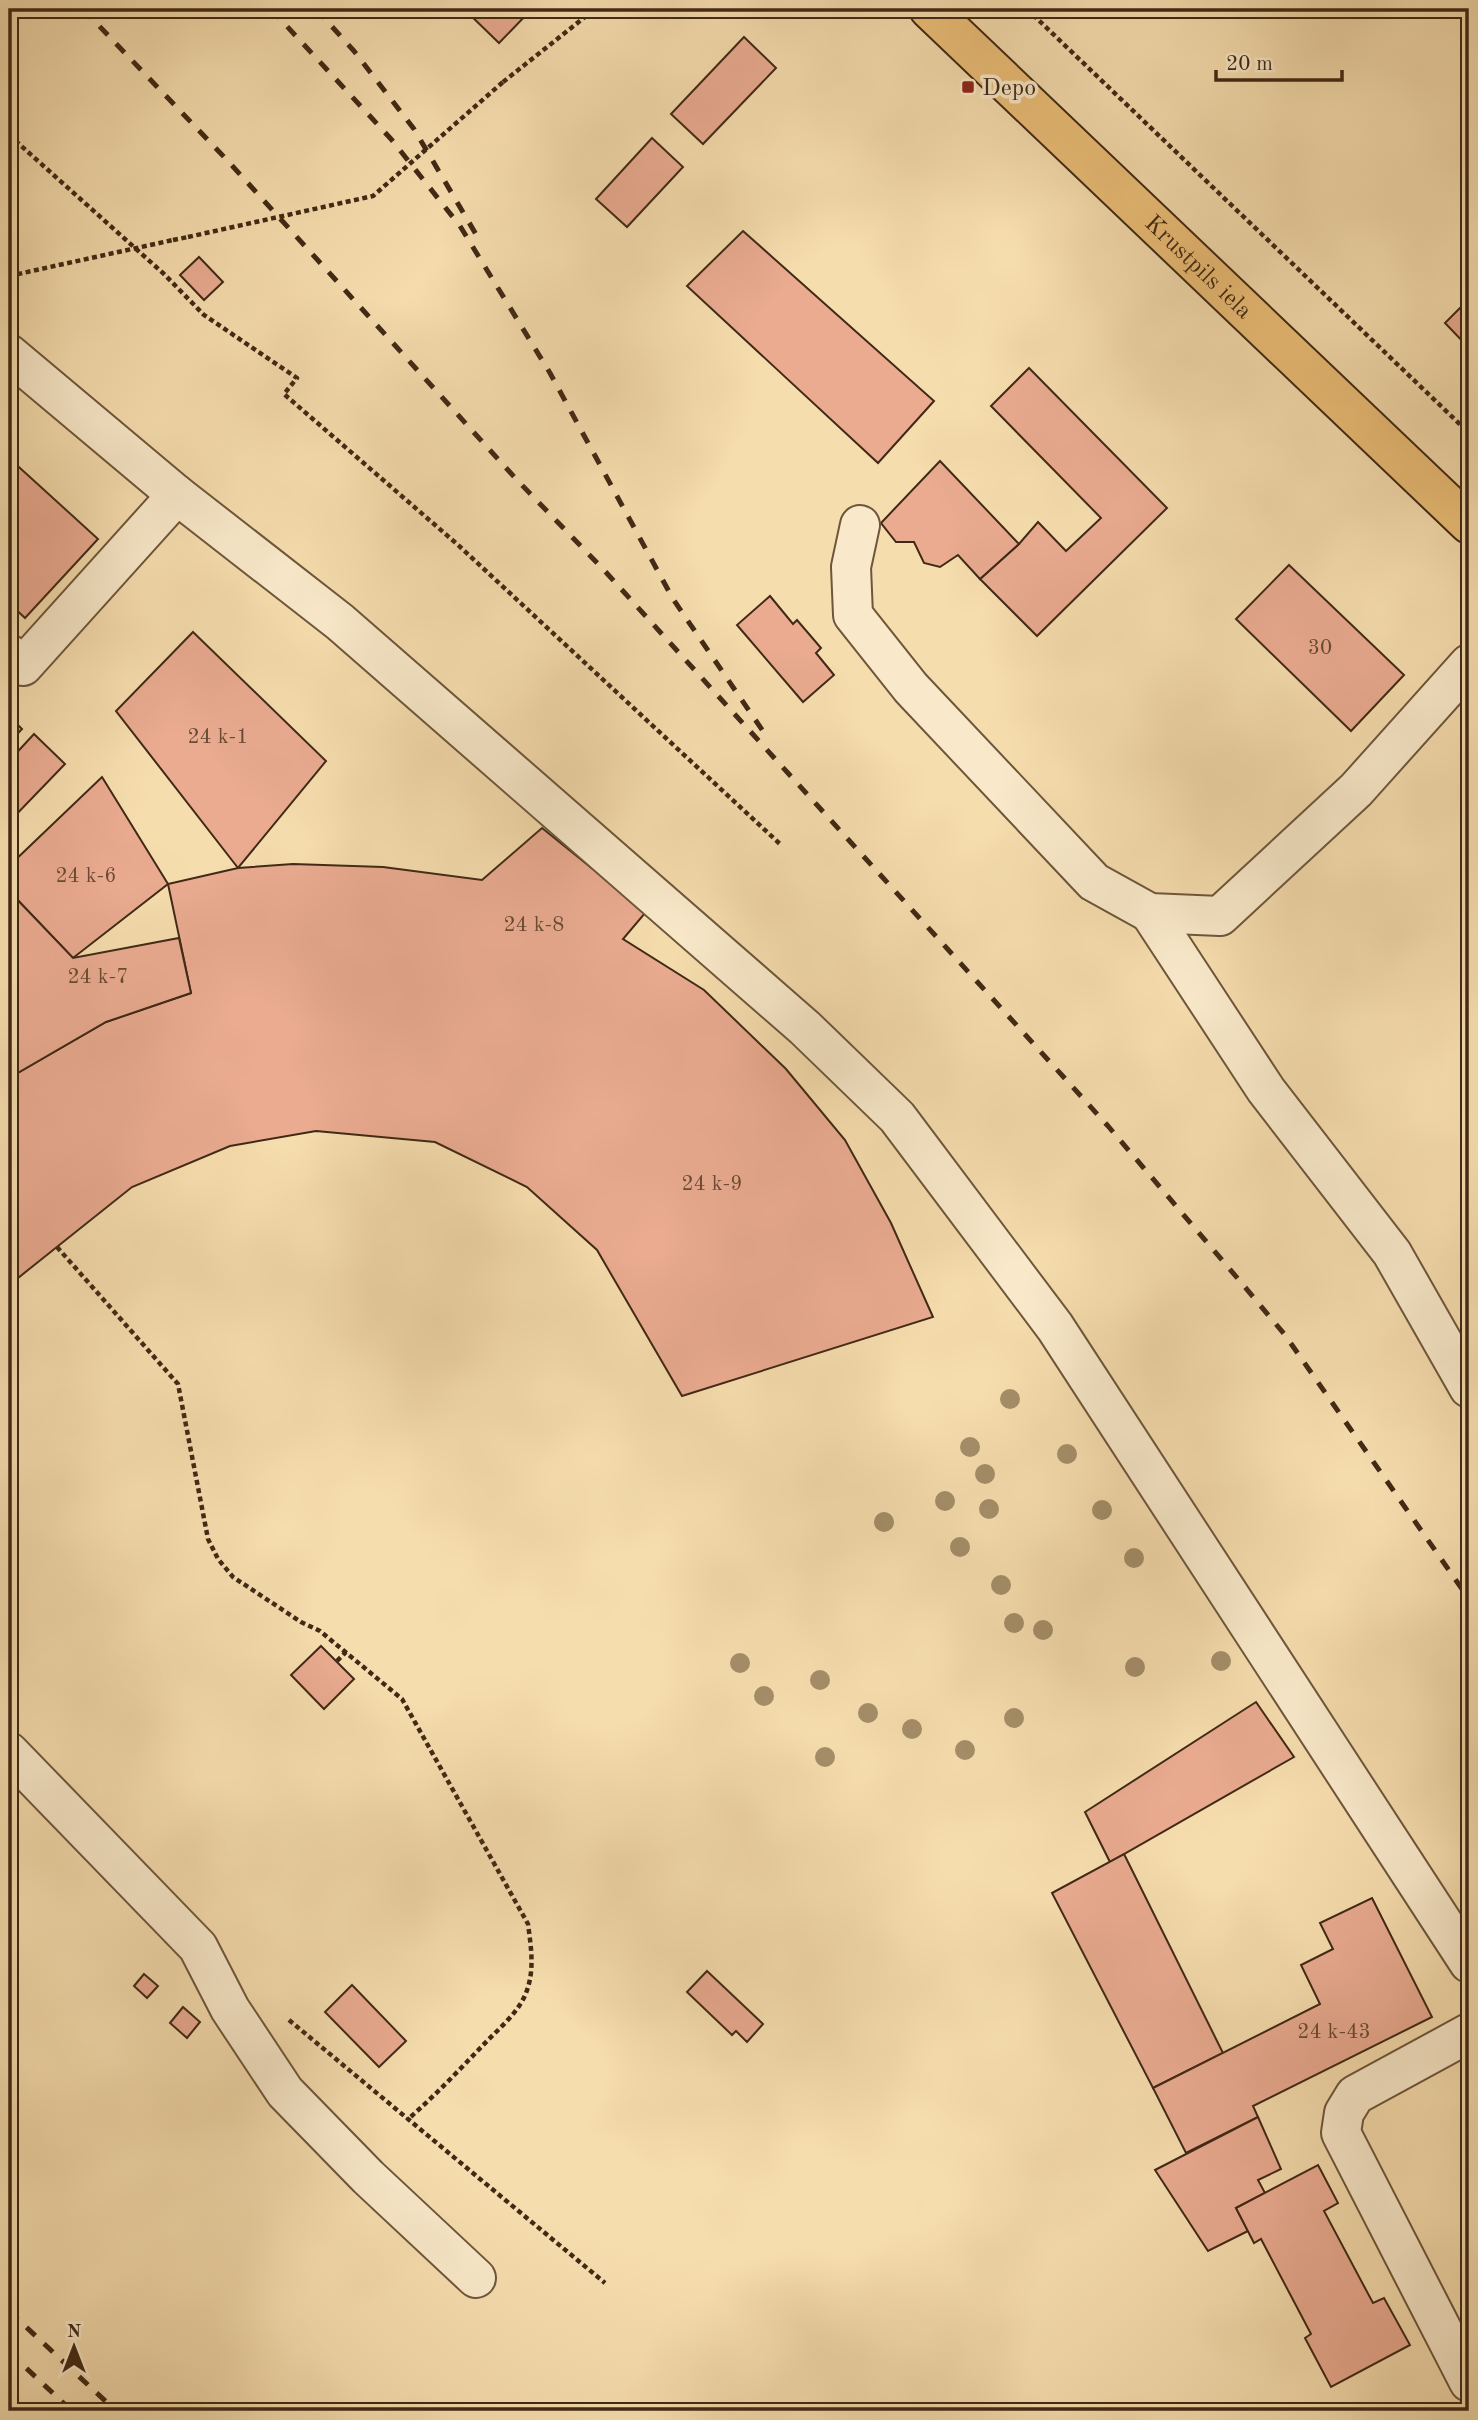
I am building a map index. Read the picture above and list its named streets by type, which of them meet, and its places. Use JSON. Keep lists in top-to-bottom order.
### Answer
{
  "streets": {
    "main road": ["Krustpils iela"]
  },
  "places": {
    "transit": ["Depo"]
  },
  "house_numbers": [
    "30",
    "24 k-1",
    "24 k-6",
    "24 k-8",
    "24 k-7",
    "24 k-9",
    "24 k-43"
  ],
  "scale_bar": "20 m",
  "north": "top"
}
